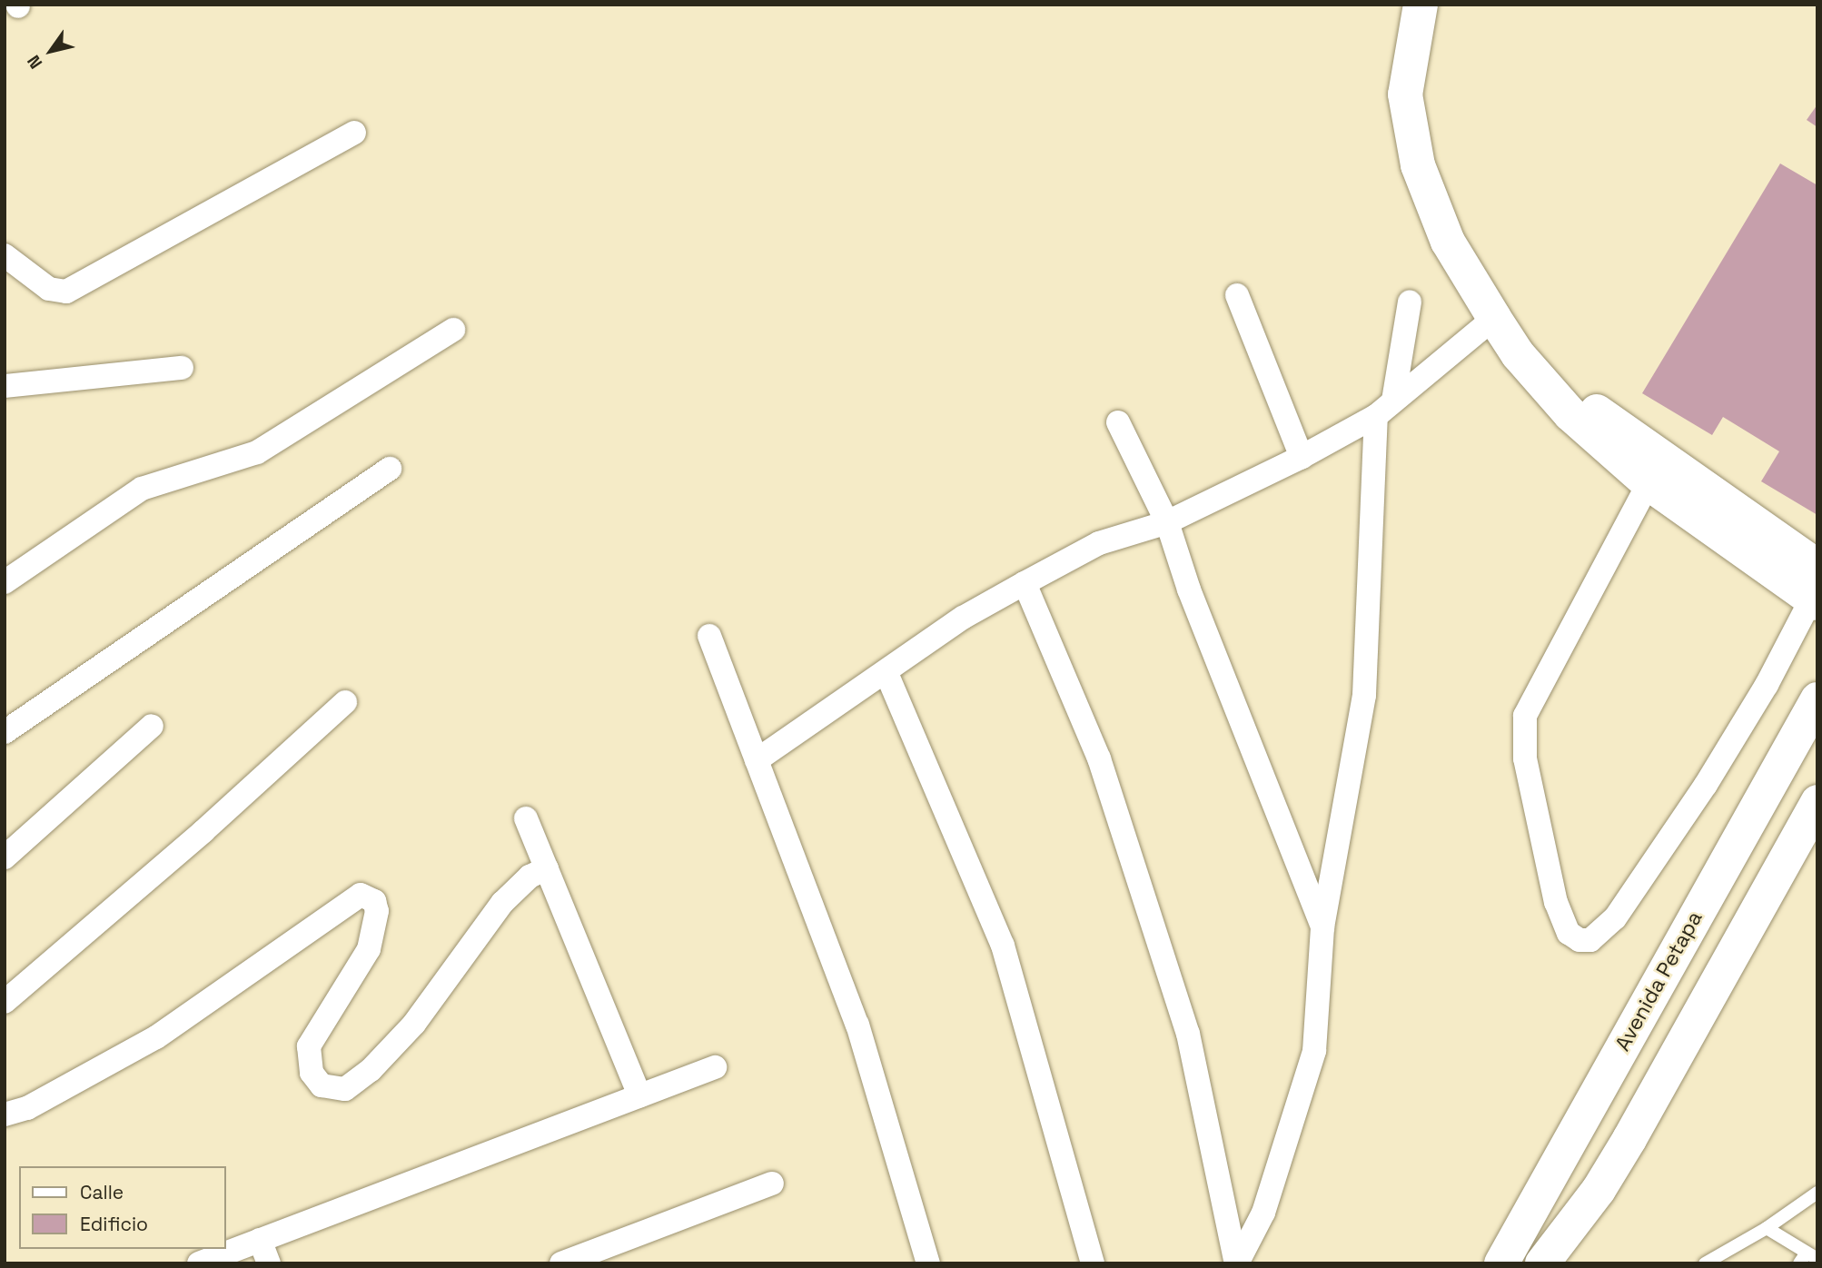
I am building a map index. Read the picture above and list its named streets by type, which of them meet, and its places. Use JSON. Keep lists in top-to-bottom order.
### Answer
{
  "streets": {
    "main road": ["Avenida Petapa"]
  },
  "legend": ["Calle", "Edificio"],
  "north": "bottom left"
}
